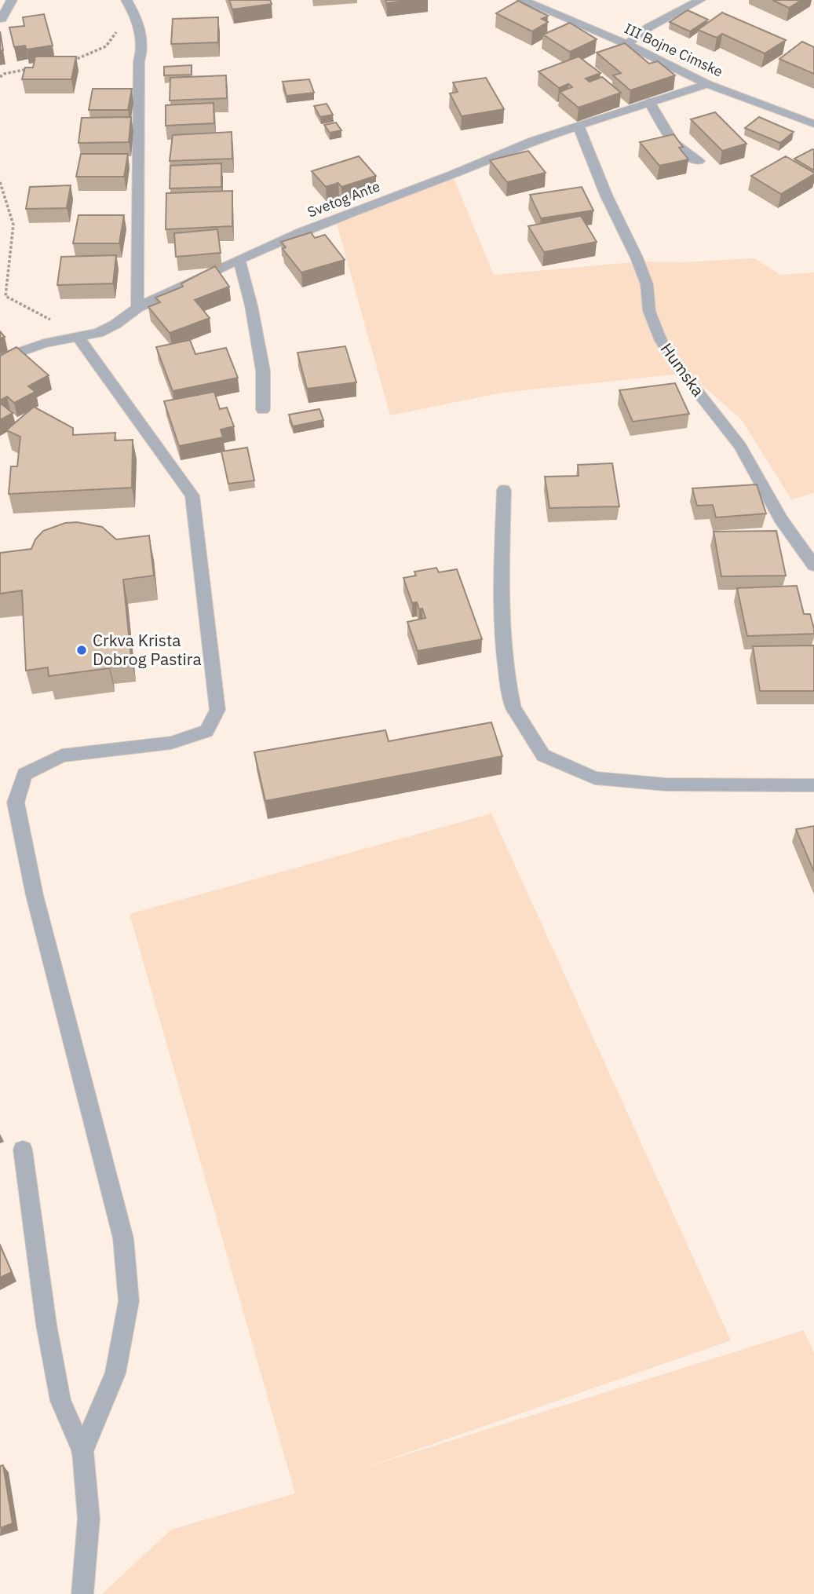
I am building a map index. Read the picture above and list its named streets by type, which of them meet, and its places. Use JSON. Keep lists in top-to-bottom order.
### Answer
{
  "streets": {
    "street": ["III Bojne Cimske", "Svetog Ante", "Humska"]
  },
  "crossings": [
    ["III Bojne Cimske", "Svetog Ante"],
    ["Svetog Ante", "Humska"]
  ],
  "places": ["Crkva Krista Dobrog Pastira"]
}
